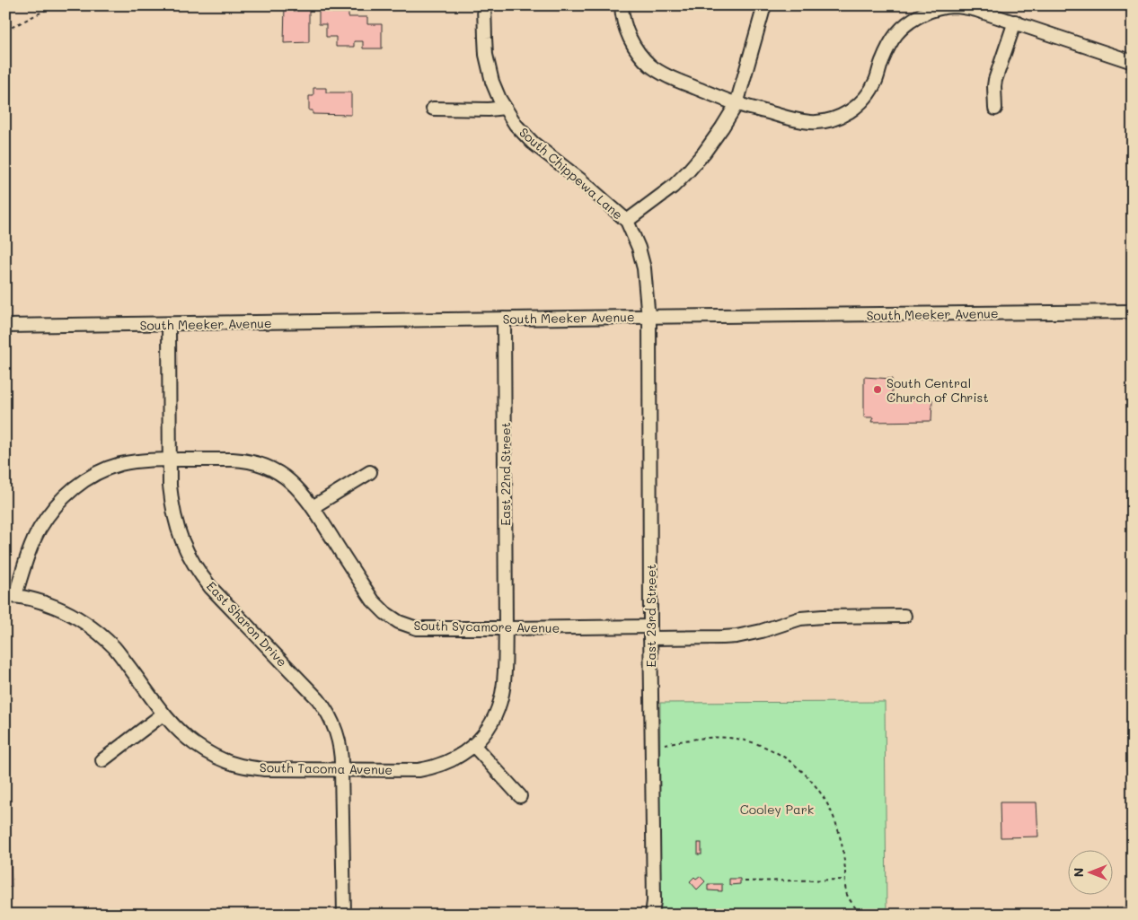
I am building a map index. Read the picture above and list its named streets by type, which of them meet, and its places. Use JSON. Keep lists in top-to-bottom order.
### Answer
{
  "streets": {
    "street": [
      "South Chippewa Lane",
      "South Meeker Avenue",
      "East 22nd Street",
      "East 23rd Street",
      "East Sharon Drive",
      "South Sycamore Avenue",
      "South Tacoma Avenue"
    ]
  },
  "crossings": [
    ["South Chippewa Lane", "South Meeker Avenue"],
    ["South Chippewa Lane", "East 23rd Street"],
    ["South Meeker Avenue", "East 22nd Street"],
    ["South Meeker Avenue", "East 23rd Street"],
    ["South Meeker Avenue", "East Sharon Drive"],
    ["East 22nd Street", "South Sycamore Avenue"],
    ["East 22nd Street", "South Tacoma Avenue"],
    ["East 23rd Street", "South Sycamore Avenue"],
    ["East Sharon Drive", "South Sycamore Avenue"],
    ["East Sharon Drive", "South Tacoma Avenue"],
    ["South Sycamore Avenue", "South Tacoma Avenue"]
  ],
  "parks": ["Cooley Park"],
  "places": ["South Central Church of Christ"],
  "north": "left"
}
